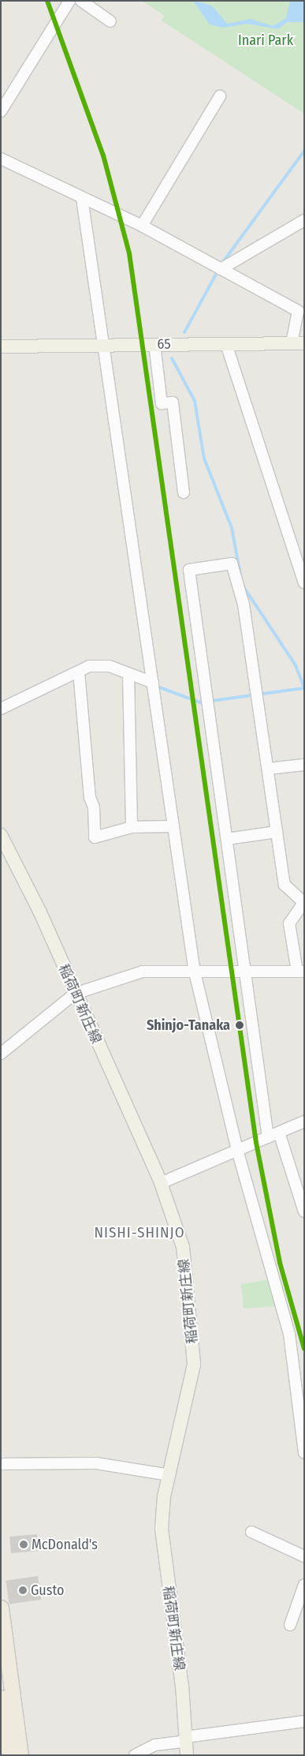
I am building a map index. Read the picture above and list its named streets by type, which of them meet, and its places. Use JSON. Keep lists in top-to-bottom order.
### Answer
{
  "streets": {
    "main road": ["65", "稲荷町新庄線"]
  },
  "districts": ["NISHI-SHINJO"],
  "parks": ["Inari Park"],
  "places": ["Shinjo-Tanaka", "McDonald's", "Gusto"]
}
